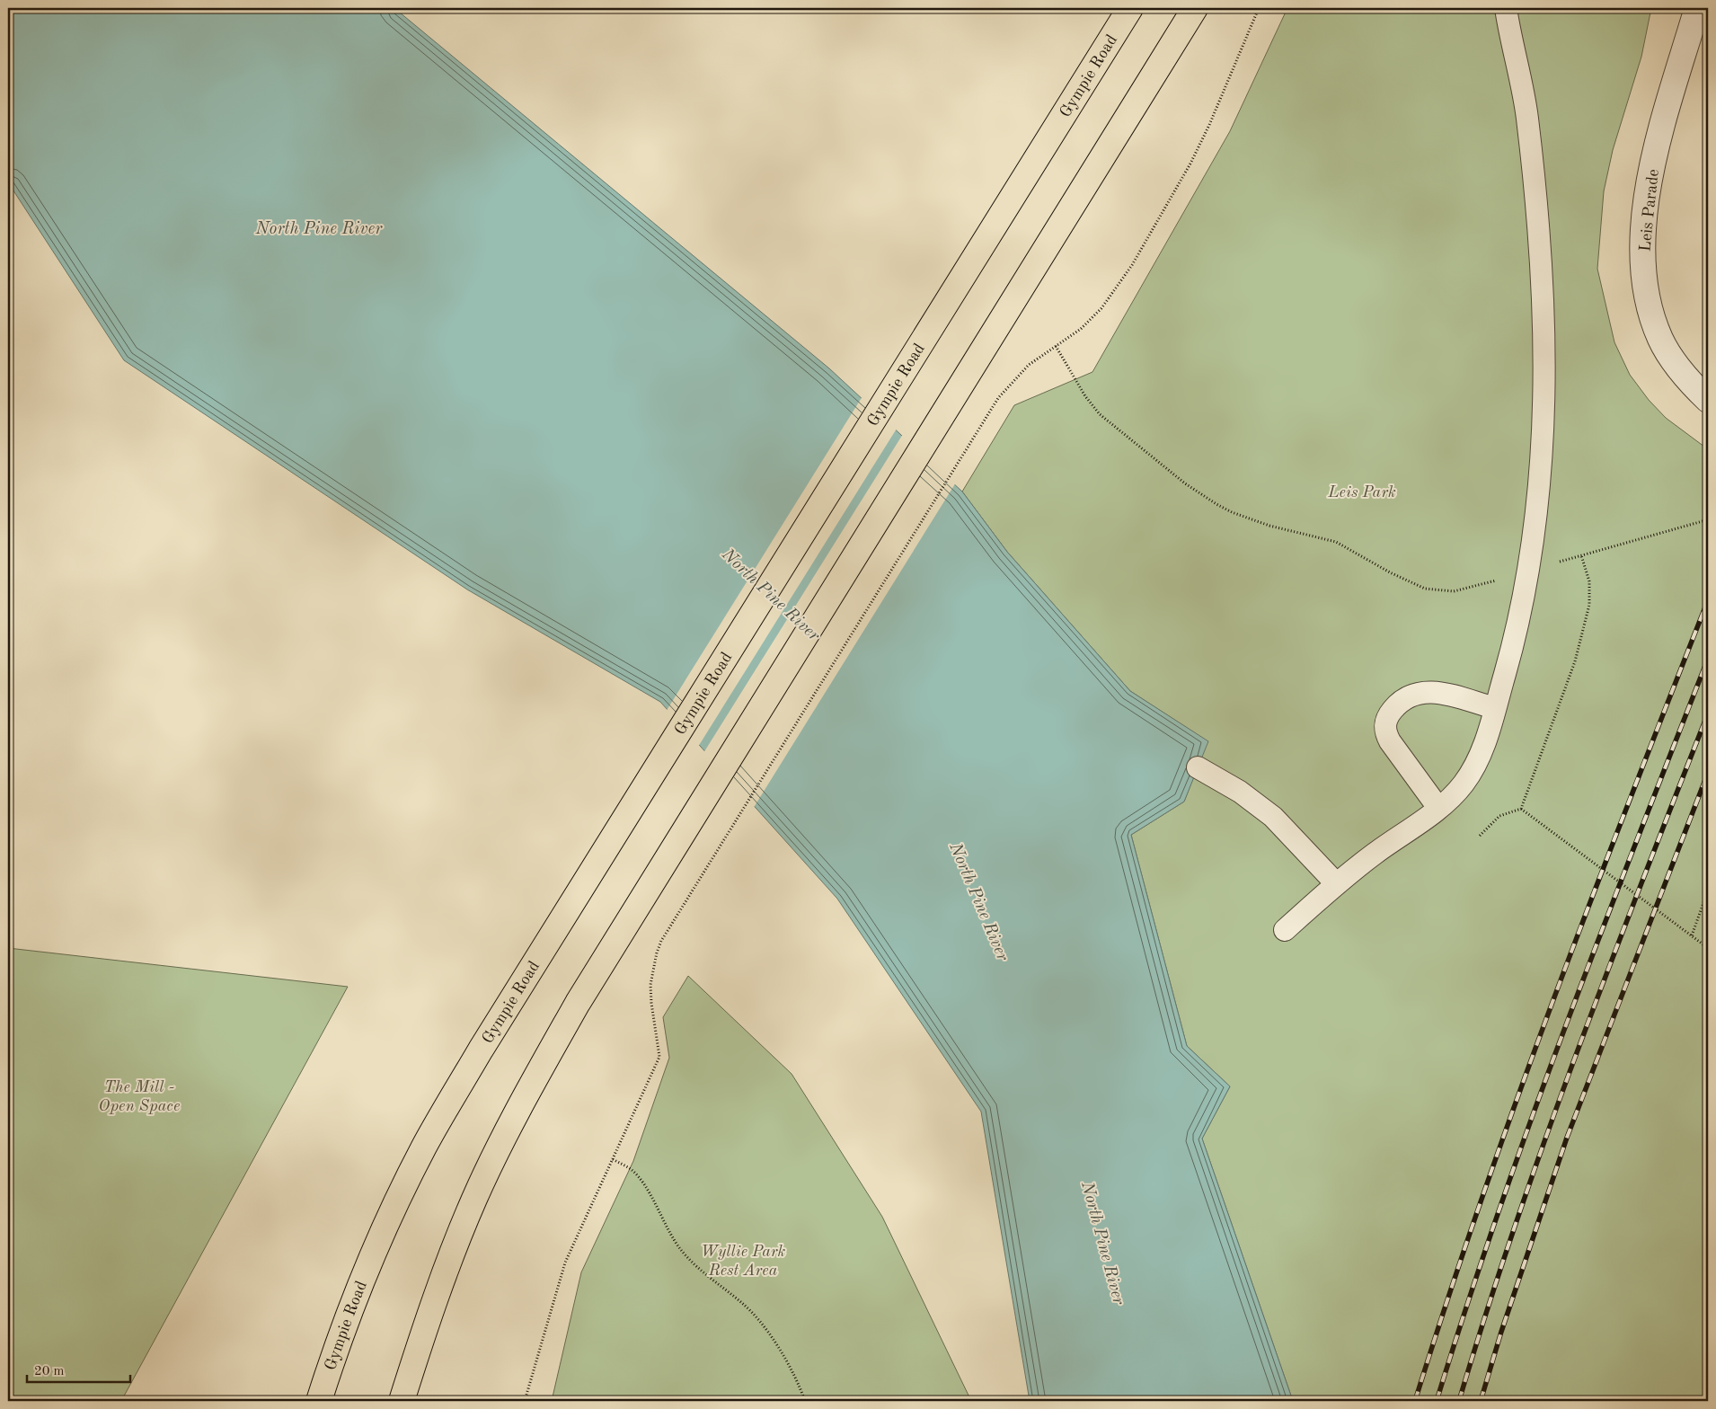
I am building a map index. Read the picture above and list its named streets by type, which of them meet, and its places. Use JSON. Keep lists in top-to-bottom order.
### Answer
{
  "streets": {
    "highway": ["Gympie Road"],
    "street": ["Leis Parade"]
  },
  "water": ["North Pine River"],
  "parks": ["Leis Park", "The Mill - Open Space", "Wyllie Park Rest Area"],
  "scale_bar": "20 m"
}
